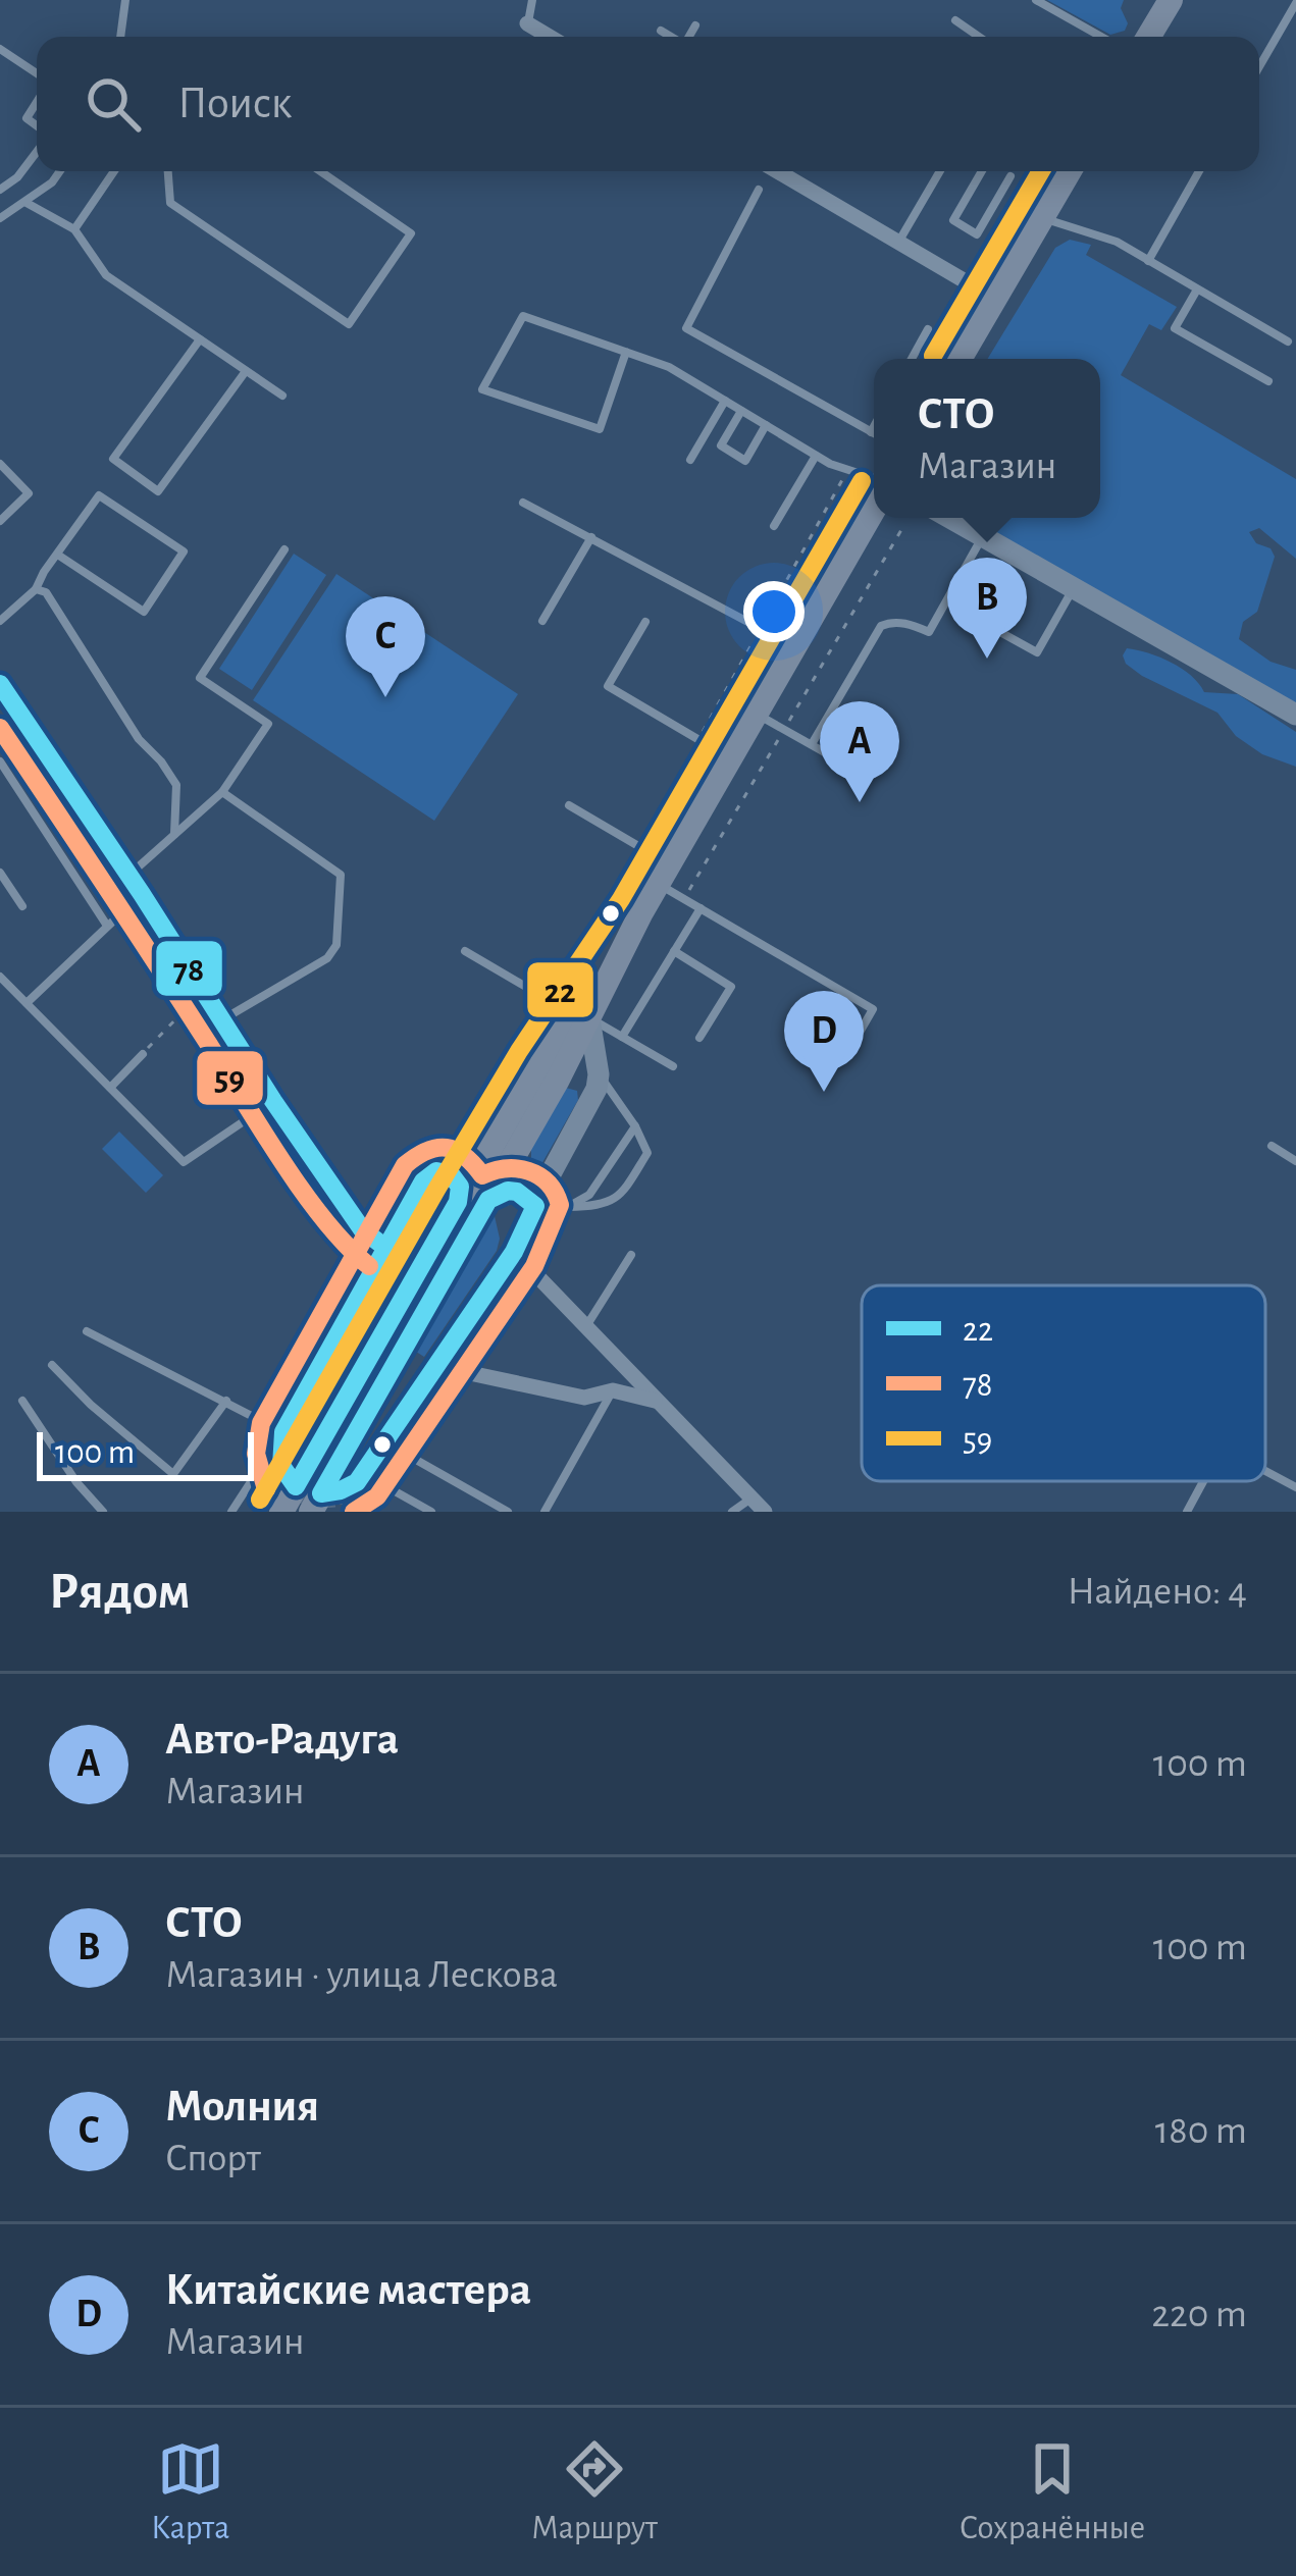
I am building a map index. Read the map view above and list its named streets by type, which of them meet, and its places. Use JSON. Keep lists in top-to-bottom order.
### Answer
{
  "lines": ["transit line 22", "transit line 78", "transit line 59"],
  "legend": ["22", "78", "59"],
  "scale_bar": "100 m",
  "page": {
    "search": "Поиск",
    "popup": ["СТО", "Магазин"],
    "pins": [
      "B",
      "C",
      "A",
      "D"
    ],
    "scale": "100 m",
    "heading": ["Рядом", "Найдено: 4"],
    "list": [
      {
        "mark": "A",
        "name": "Авто-Радуга",
        "note": "Магазин",
        "value": "100 m"
      },
      {
        "mark": "B",
        "name": "СТО",
        "note": "Магазин · улица Лескова",
        "value": "100 m"
      },
      {
        "mark": "C",
        "name": "Молния",
        "note": "Спорт",
        "value": "180 m"
      },
      {
        "mark": "D",
        "name": "Китайские мастера",
        "note": "Магазин",
        "value": "220 m"
      }
    ],
    "nav": ["Карта", "Маршрут", "Сохранённые"]
  }
}
